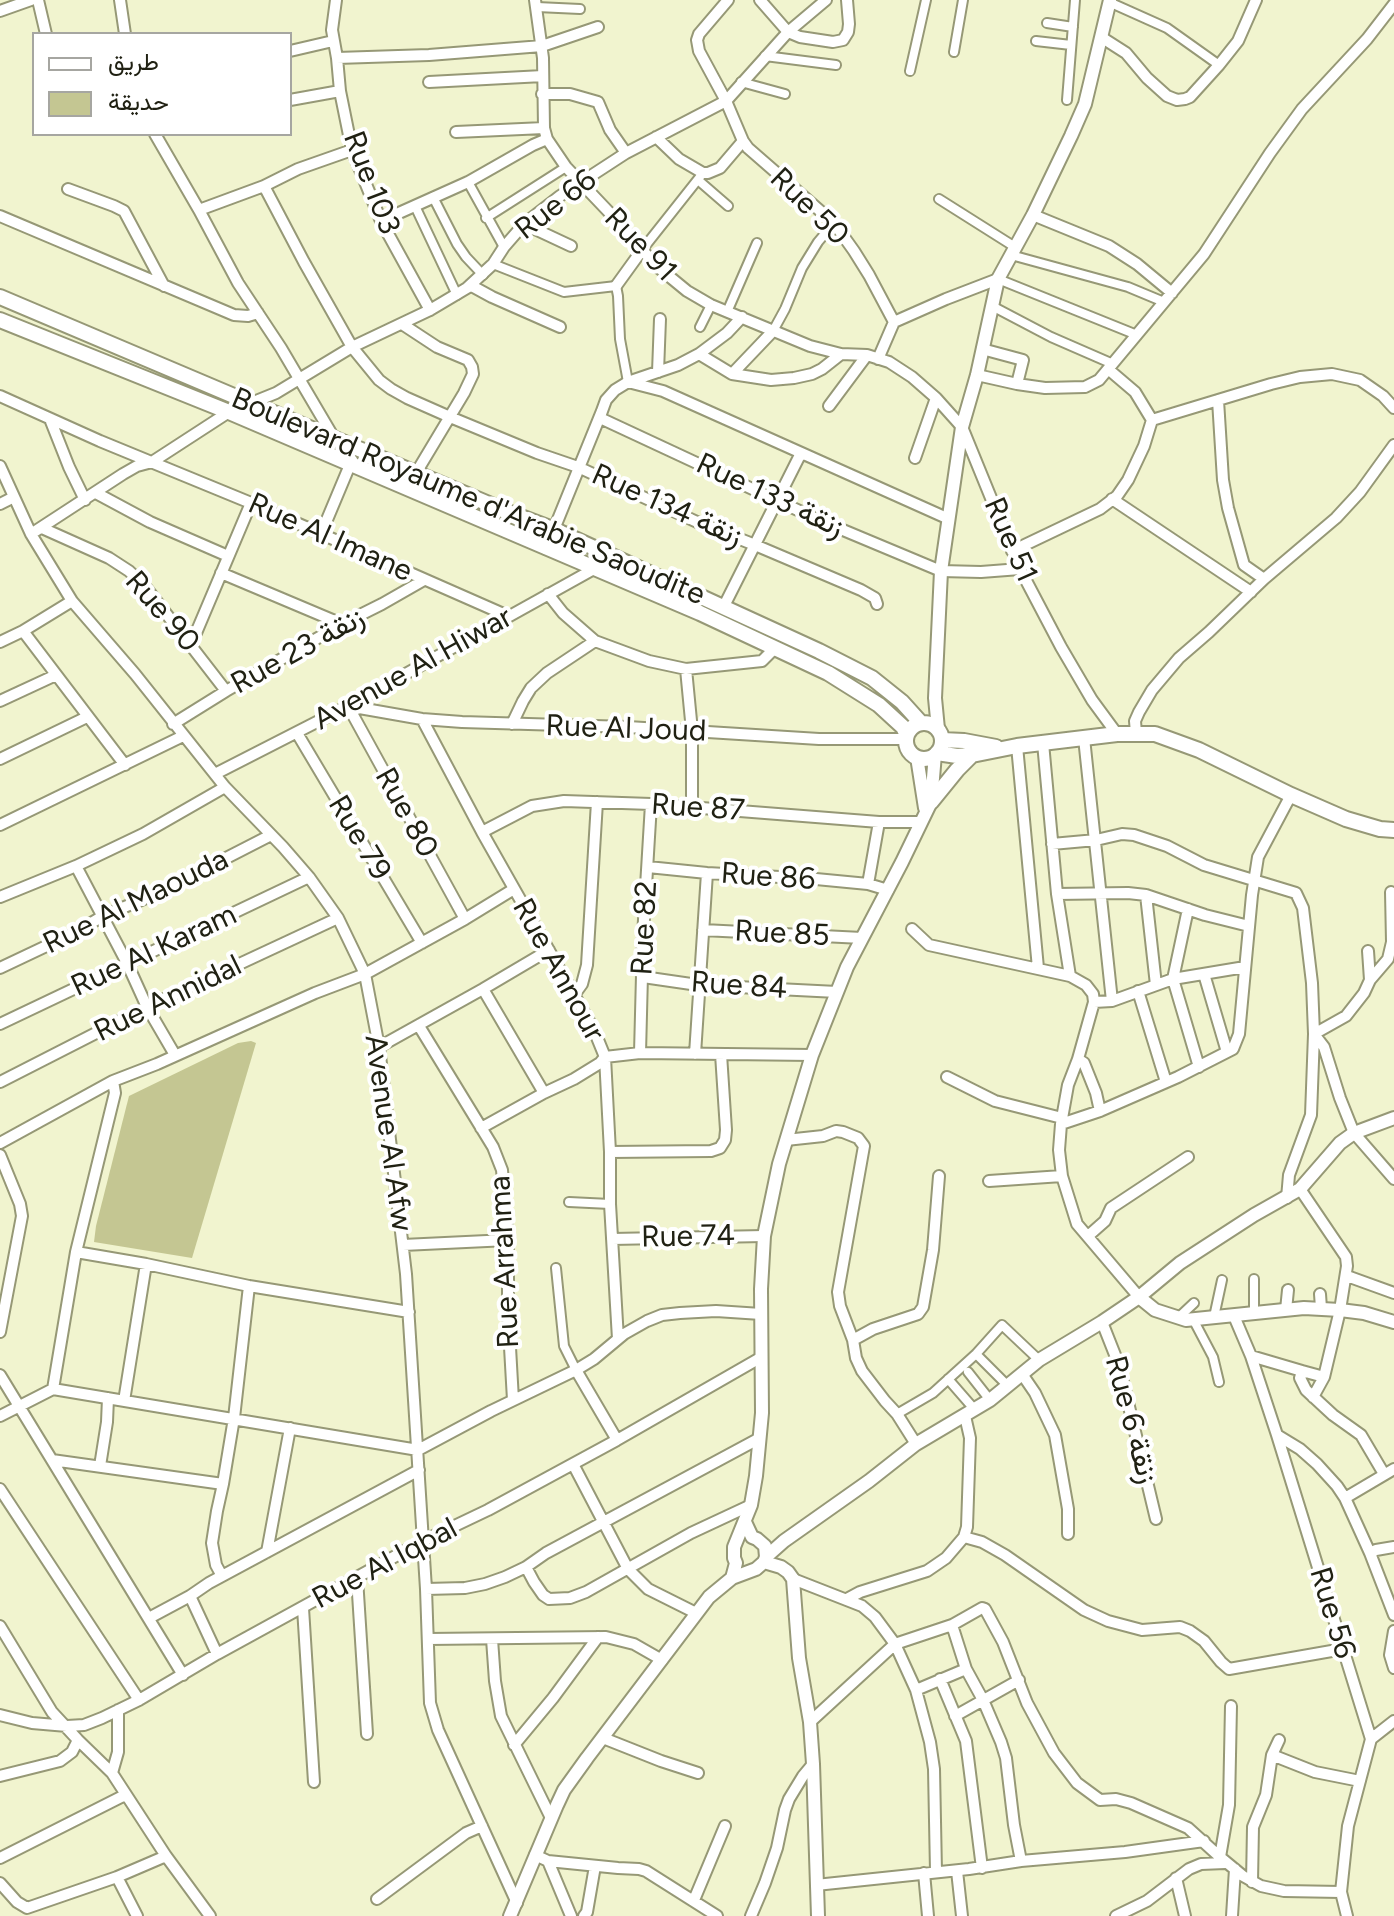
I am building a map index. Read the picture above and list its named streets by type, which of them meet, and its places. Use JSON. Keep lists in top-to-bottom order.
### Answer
{
  "streets": {
    "main road": ["Boulevard Royaume d'Arabie Saoudite"],
    "street": [
      "Rue 103",
      "Rue 66",
      "Rue 50",
      "Rue 91",
      "Rue 133 زنقة",
      "Rue 134 زنقة",
      "Rue Al Imane",
      "Rue 51",
      "Rue 90",
      "Rue 23 زنقة",
      "Avenue Al Hiwar",
      "Rue Al Joud",
      "Rue 87",
      "Rue 80",
      "Rue 79",
      "Rue 86",
      "Rue Al Maouda",
      "Rue 82",
      "Rue 85",
      "Rue Al Karam",
      "Rue Annour",
      "Rue 84",
      "Rue Annidal",
      "Avenue Al Afw",
      "Rue 74",
      "Rue Arrahma",
      "Rue 6 زنقة",
      "Rue Al Iqbal",
      "Rue 56"
    ]
  },
  "crossings": [
    ["Rue 103", "Rue 66"],
    ["Rue 66", "Rue 50"],
    ["Rue 66", "Rue 91"],
    ["Rue 66", "Boulevard Royaume d'Arabie Saoudite"],
    ["Rue 66", "Rue 134 زنقة"],
    ["Rue 91", "Rue 51"],
    ["Boulevard Royaume d'Arabie Saoudite", "Avenue Al Hiwar"],
    ["Boulevard Royaume d'Arabie Saoudite", "Rue Al Joud"],
    ["Rue Al Imane", "Rue 23 زنقة"],
    ["Rue Al Imane", "Avenue Al Hiwar"],
    ["Rue 90", "Rue 23 زنقة"],
    ["Rue 23 زنقة", "Avenue Al Afw"],
    ["Avenue Al Hiwar", "Rue Al Joud"],
    ["Avenue Al Hiwar", "Rue 80"],
    ["Avenue Al Hiwar", "Rue 79"],
    ["Avenue Al Hiwar", "Avenue Al Afw"],
    ["Rue Al Joud", "Rue 80"],
    ["Rue Al Joud", "Rue Annour"],
    ["Rue 87", "Rue 82"],
    ["Rue 87", "Rue Annour"],
    ["Rue 86", "Rue 82"],
    ["Rue Al Maouda", "Avenue Al Afw"],
    ["Rue 82", "Rue 84"],
    ["Rue Al Karam", "Avenue Al Afw"],
    ["Rue Annour", "Rue 74"],
    ["Rue Annidal", "Avenue Al Afw"],
    ["Avenue Al Afw", "Rue Al Iqbal"]
  ],
  "legend": ["طريق", "حديقة"]
}
